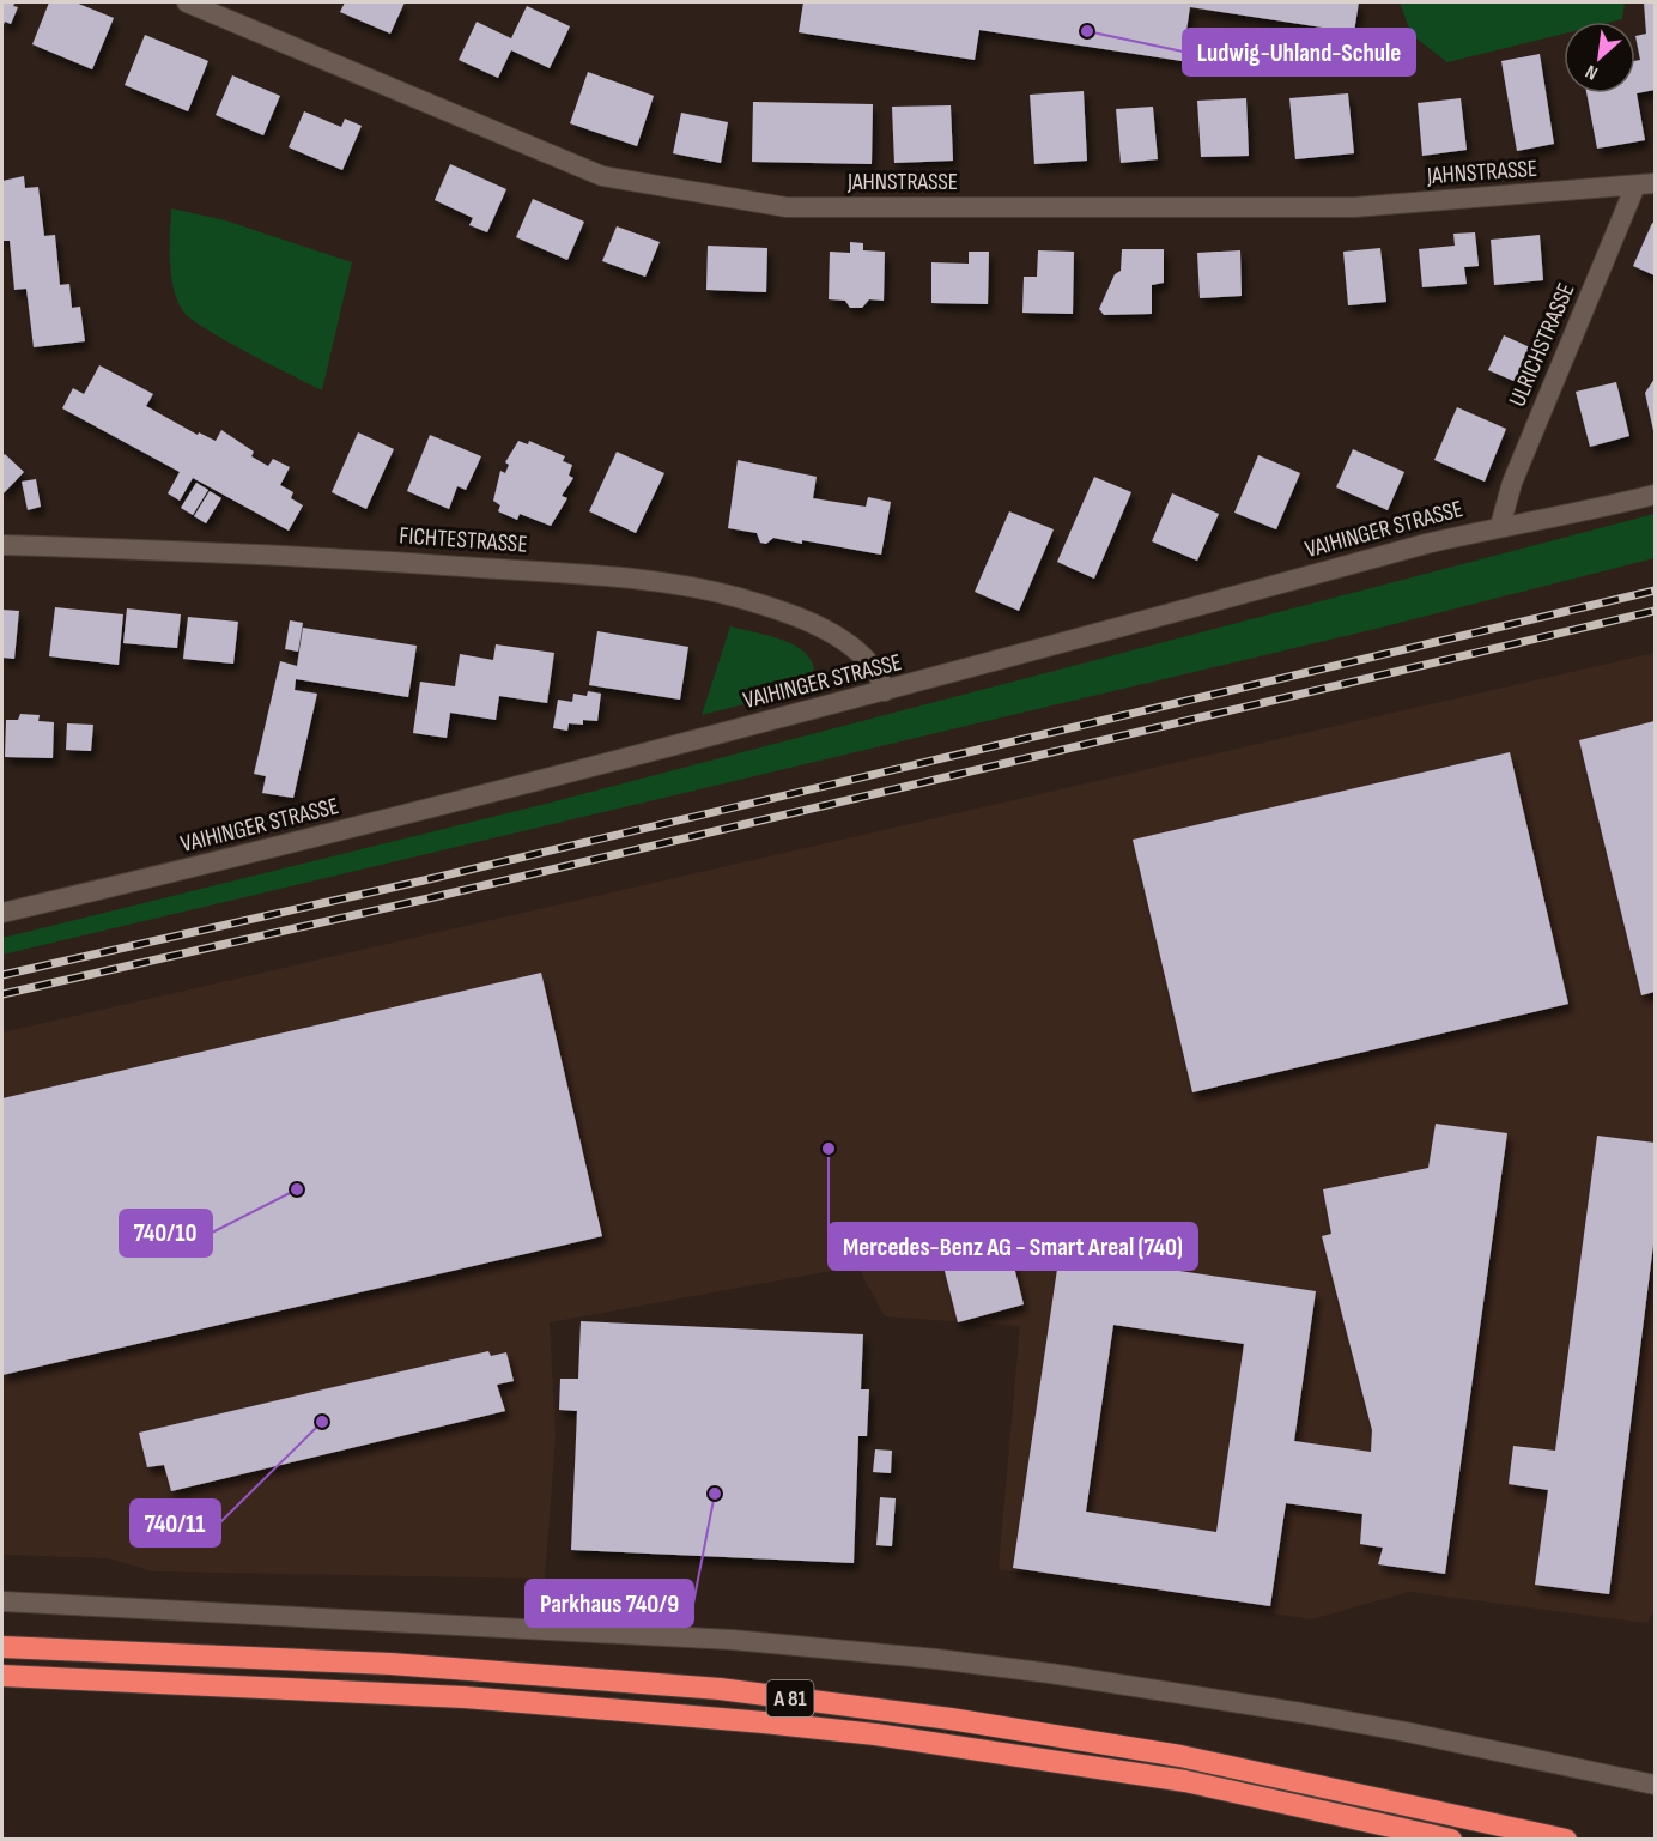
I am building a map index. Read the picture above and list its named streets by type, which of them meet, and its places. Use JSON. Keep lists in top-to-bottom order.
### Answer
{
  "streets": {
    "highway": ["A 81"],
    "street": [
      "JAHNSTRASSE",
      "ULRICHSTRASSE",
      "VAIHINGER STRASSE",
      "FICHTESTRASSE"
    ]
  },
  "crossings": [
    ["JAHNSTRASSE", "ULRICHSTRASSE"],
    ["ULRICHSTRASSE", "VAIHINGER STRASSE"],
    ["VAIHINGER STRASSE", "FICHTESTRASSE"]
  ],
  "places": [
    "Ludwig-Uhland-Schule",
    "Mercedes-Benz AG - Smart Areal (740)",
    "740/10",
    "740/11",
    "Parkhaus 740/9"
  ],
  "north": "bottom left"
}
